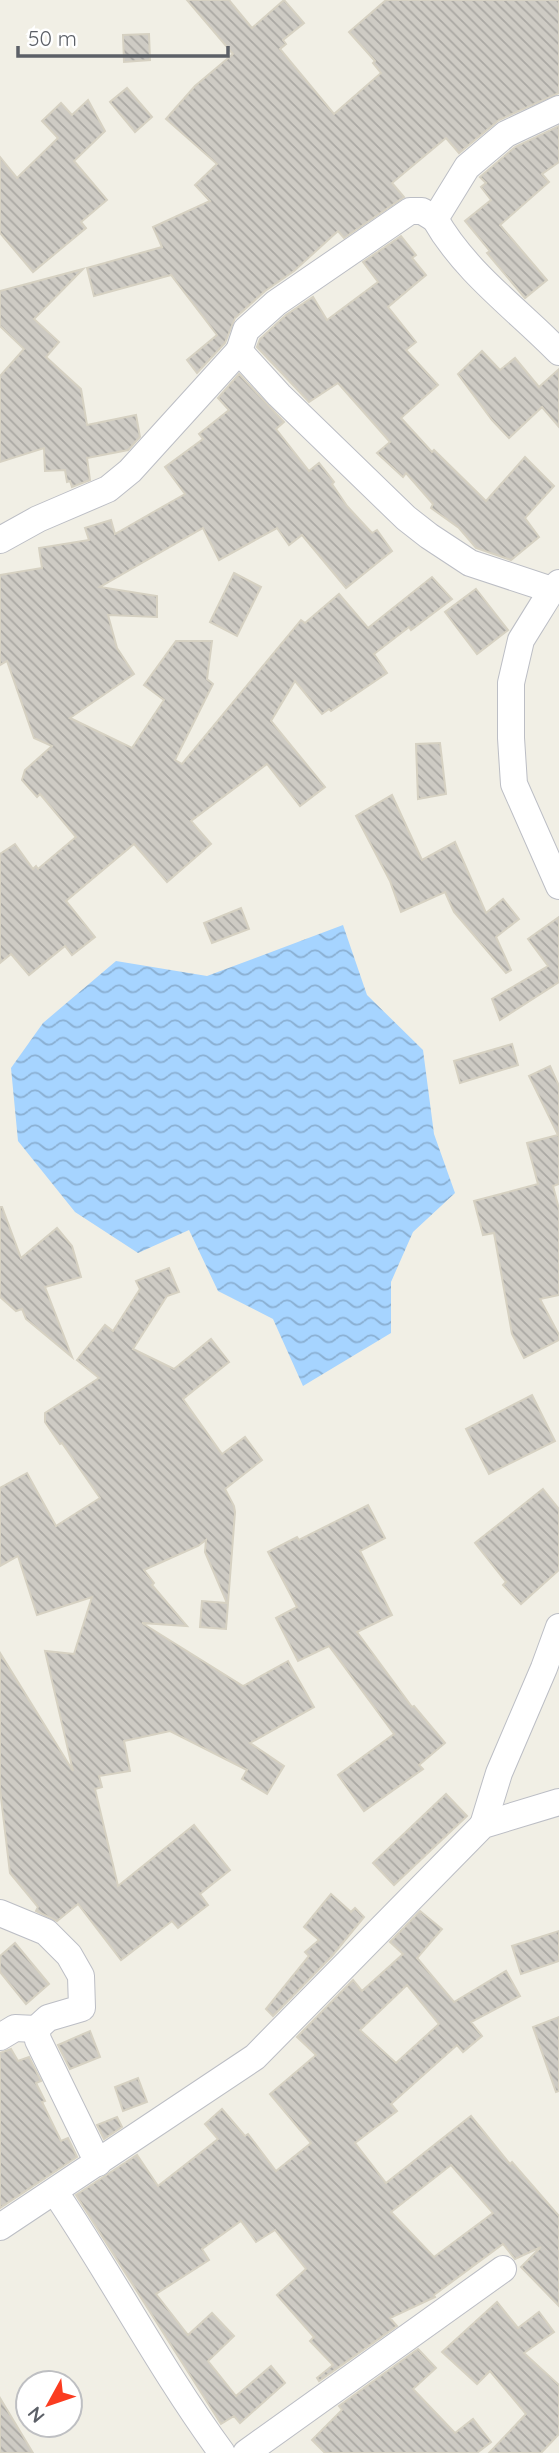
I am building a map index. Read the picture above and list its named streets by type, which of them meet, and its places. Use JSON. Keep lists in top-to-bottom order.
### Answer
{
  "scale_bar": "50 m",
  "north": "bottom left"
}
